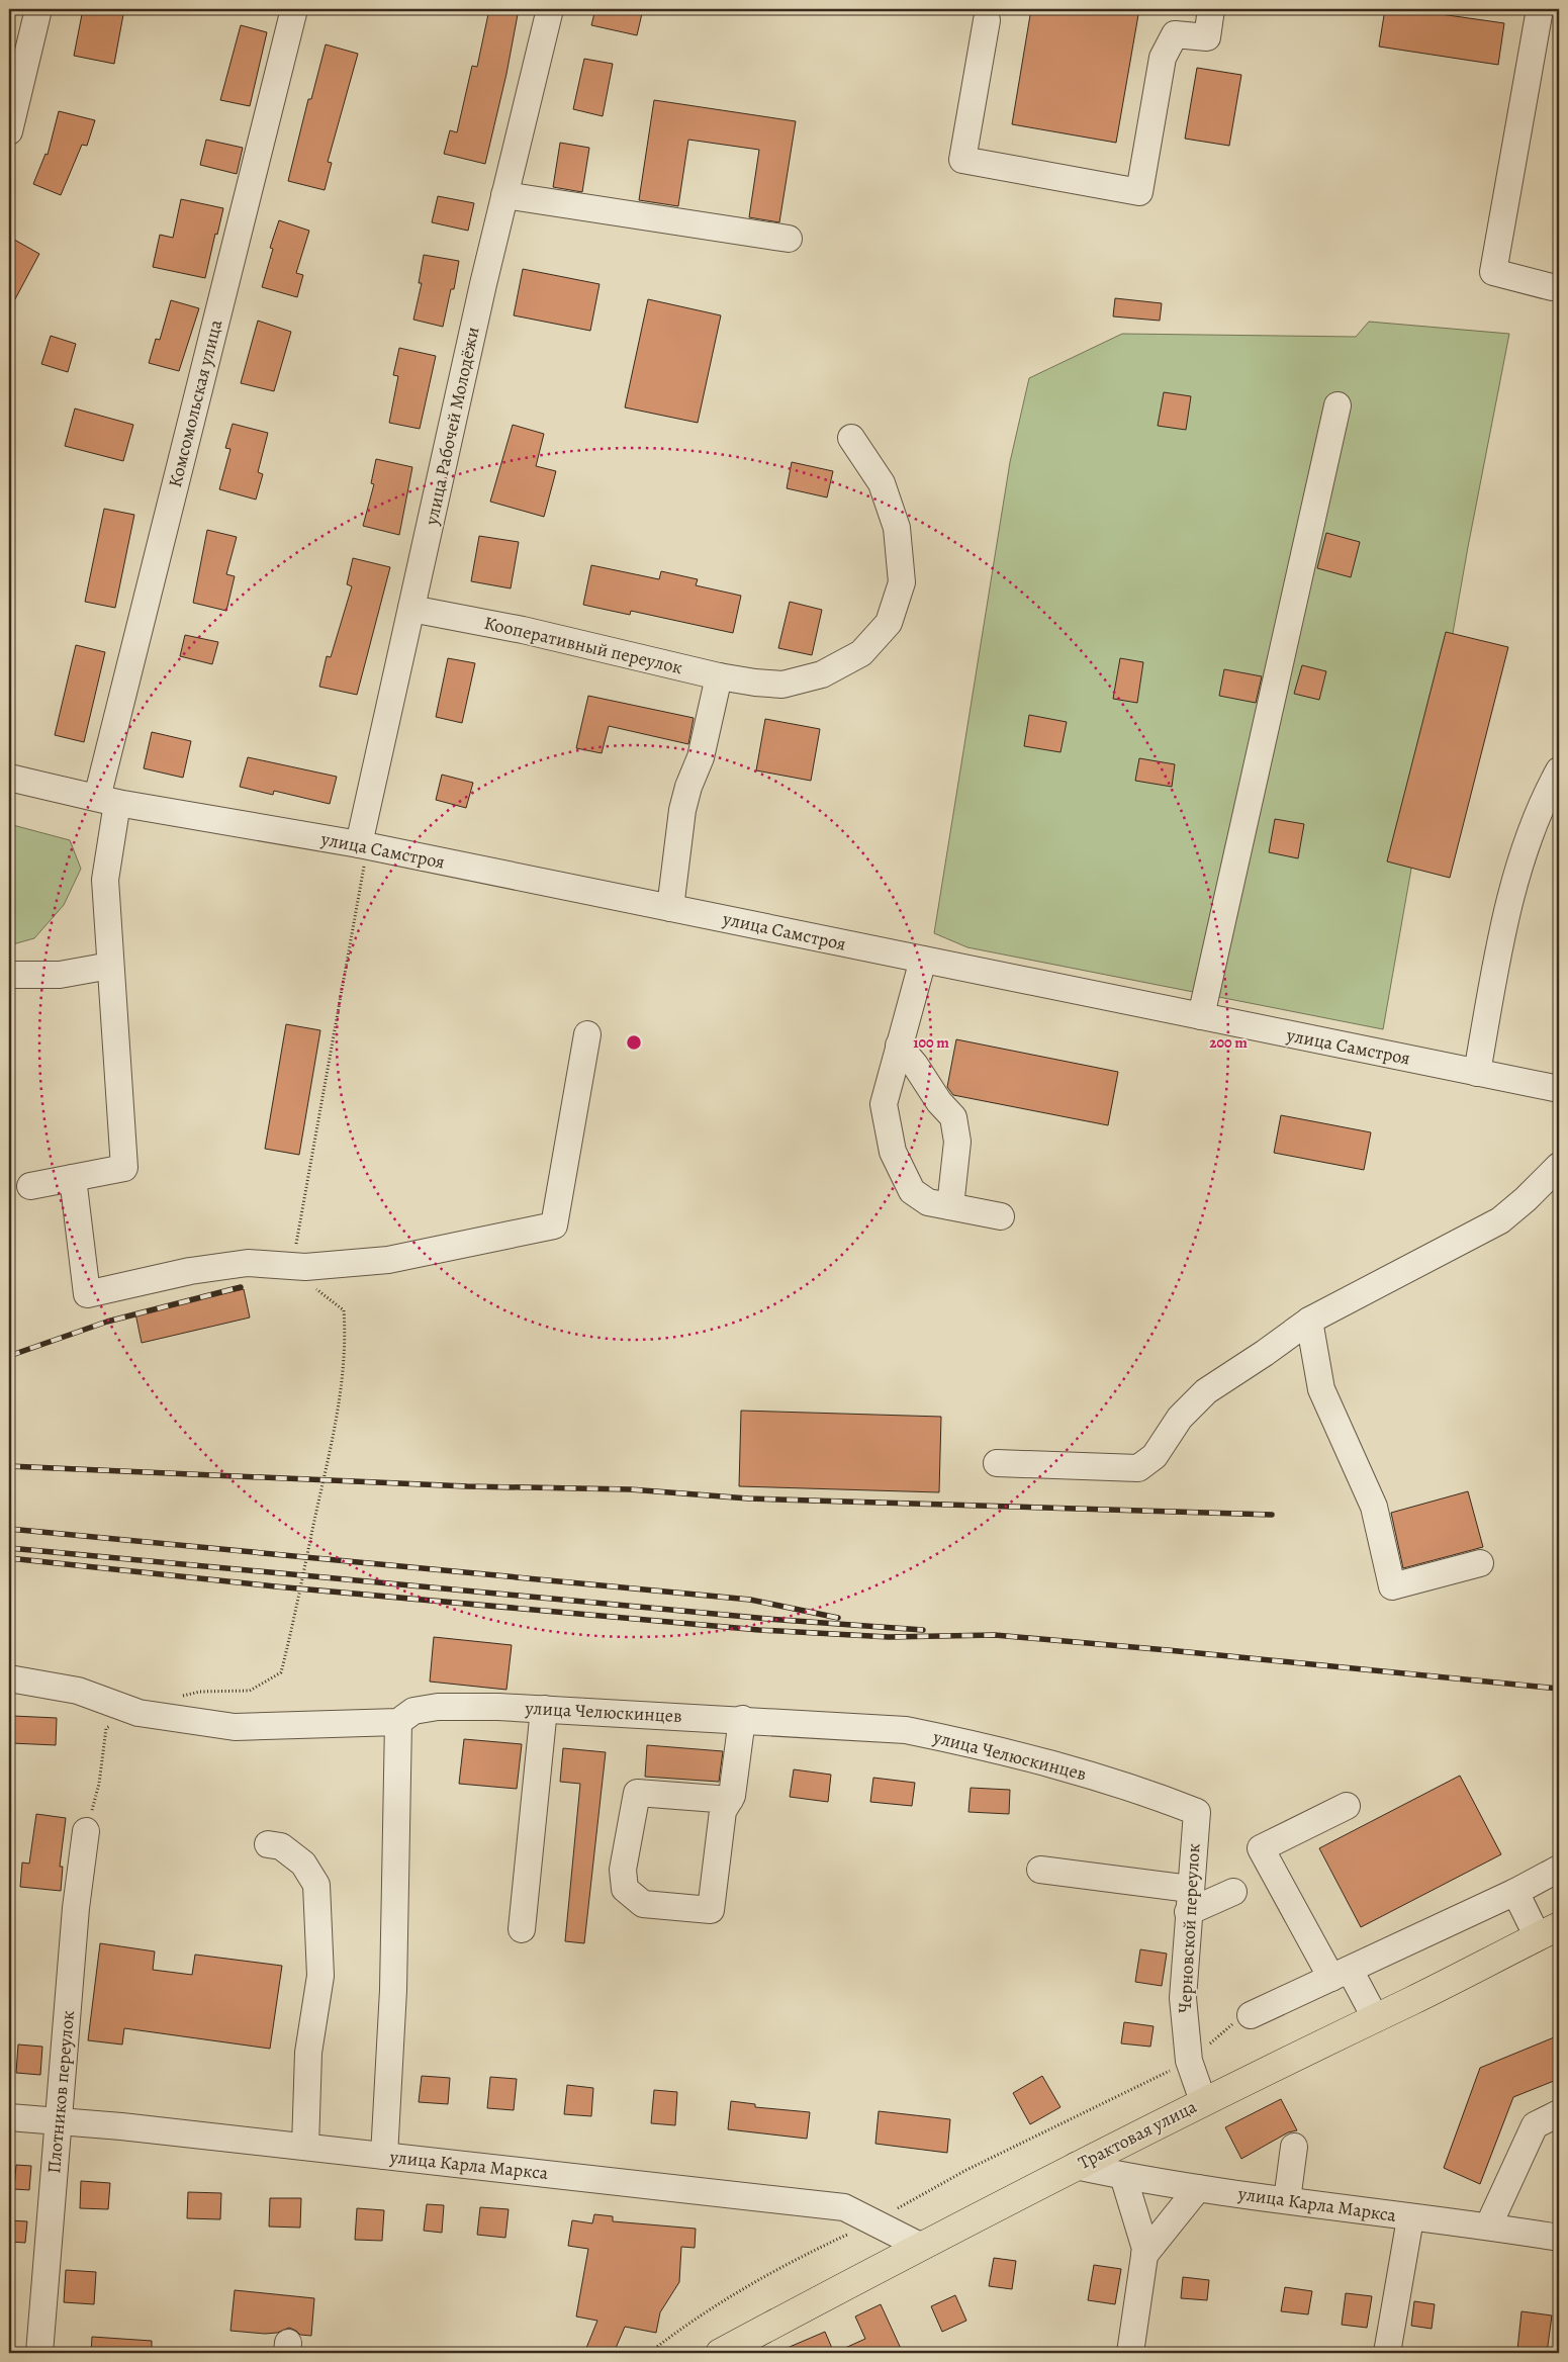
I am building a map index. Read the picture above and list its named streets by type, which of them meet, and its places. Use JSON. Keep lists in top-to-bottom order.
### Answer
{
  "streets": {
    "main road": ["Трактовая улица"],
    "street": [
      "Комсомольская улица",
      "улица Рабочей Молодёжи",
      "Кооперативный переулок",
      "улица Самстроя",
      "улица Челюскинцев",
      "Черновской переулок",
      "Плотников переулок",
      "улица Карла Маркса"
    ]
  },
  "crossings": [
    ["Комсомольская улица", "улица Самстроя"],
    ["улица Рабочей Молодёжи", "Кооперативный переулок"],
    ["улица Рабочей Молодёжи", "улица Самстроя"],
    ["улица Челюскинцев", "Черновской переулок"],
    ["Черновской переулок", "Трактовая улица"],
    ["Плотников переулок", "улица Карла Маркса"],
    ["Трактовая улица", "улица Карла Маркса"]
  ],
  "rings": ["100 m", "200 m"]
}
